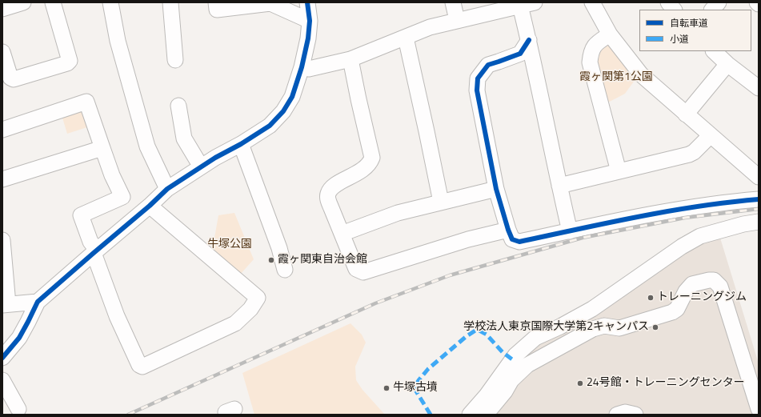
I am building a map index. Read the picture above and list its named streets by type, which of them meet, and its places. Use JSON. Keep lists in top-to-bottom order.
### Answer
{
  "parks": ["霞ヶ関第1公園", "牛塚公園"],
  "places": [
    "霞ヶ関東自治会館",
    "トレーニングジム",
    "学校法人東京国際大学第2キャンパス",
    "24号館・トレーニングセンター",
    "牛塚古墳"
  ],
  "legend": ["自転車道", "小道"]
}
